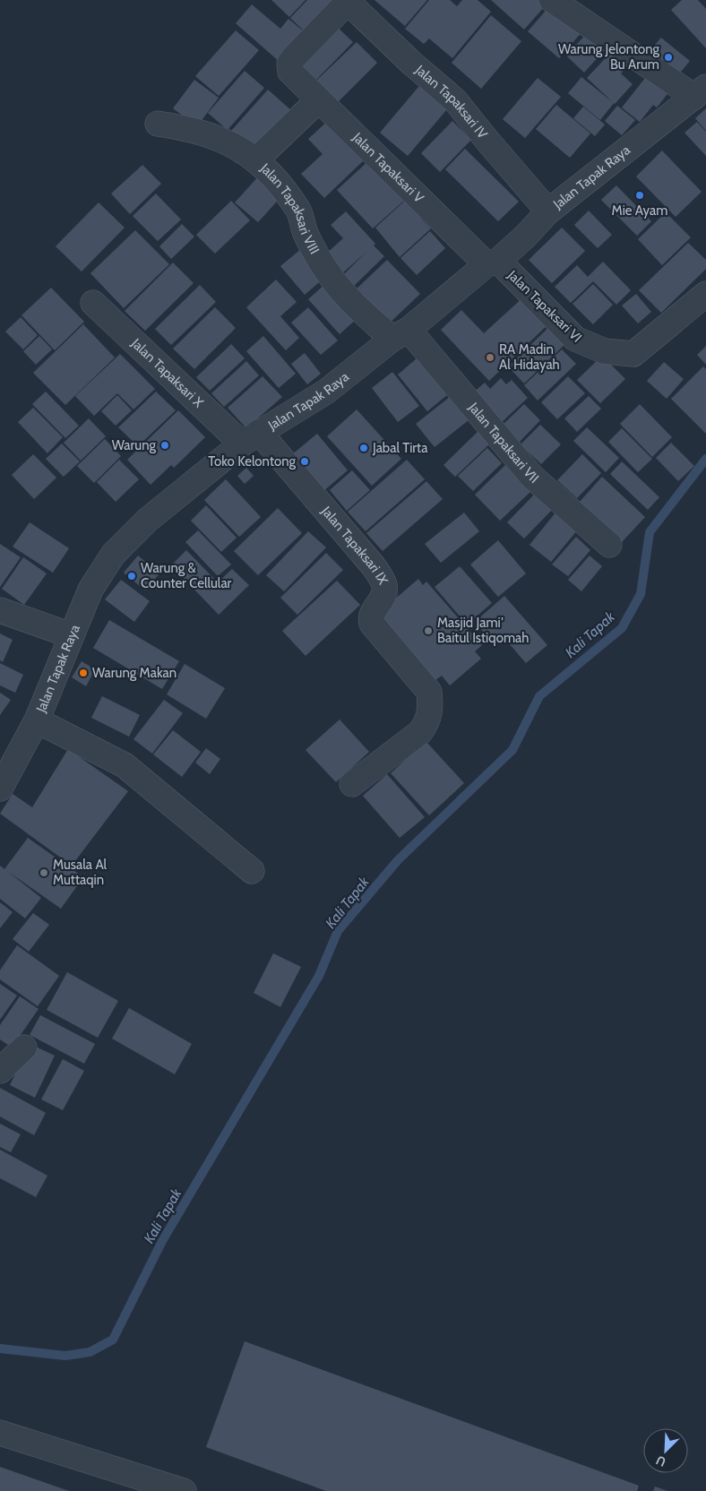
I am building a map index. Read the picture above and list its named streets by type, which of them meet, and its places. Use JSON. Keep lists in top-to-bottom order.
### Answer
{
  "streets": {
    "street": [
      "Jalan Tapaksari IV",
      "Jalan Tapaksari V",
      "Jalan Tapak Raya",
      "Jalan Tapaksari VIII",
      "Jalan Tapaksari VI",
      "Jalan Tapaksari X",
      "Jalan Tapaksari VII",
      "Jalan Tapaksari IX"
    ]
  },
  "crossings": [
    ["Jalan Tapaksari IV", "Jalan Tapaksari V"],
    ["Jalan Tapaksari IV", "Jalan Tapak Raya"],
    ["Jalan Tapaksari V", "Jalan Tapak Raya"],
    ["Jalan Tapaksari V", "Jalan Tapaksari VI"],
    ["Jalan Tapak Raya", "Jalan Tapaksari VIII"],
    ["Jalan Tapak Raya", "Jalan Tapaksari VI"],
    ["Jalan Tapak Raya", "Jalan Tapaksari X"],
    ["Jalan Tapak Raya", "Jalan Tapaksari VII"],
    ["Jalan Tapak Raya", "Jalan Tapaksari IX"],
    ["Jalan Tapaksari VIII", "Jalan Tapaksari VII"],
    ["Jalan Tapaksari X", "Jalan Tapaksari IX"]
  ],
  "water": ["Kali Tapak"],
  "places": [
    "Warung Jelontong Bu Arum",
    "Mie Ayam",
    "RA Madin Al Hidayah",
    "Warung",
    "Jabal Tirta",
    "Toko Kelontong",
    "Warung & Counter Cellular",
    "Masjid Jami' Baitul Istiqomah",
    "Warung Makan",
    "Musala Al Muttaqin"
  ],
  "north": "bottom left"
}
